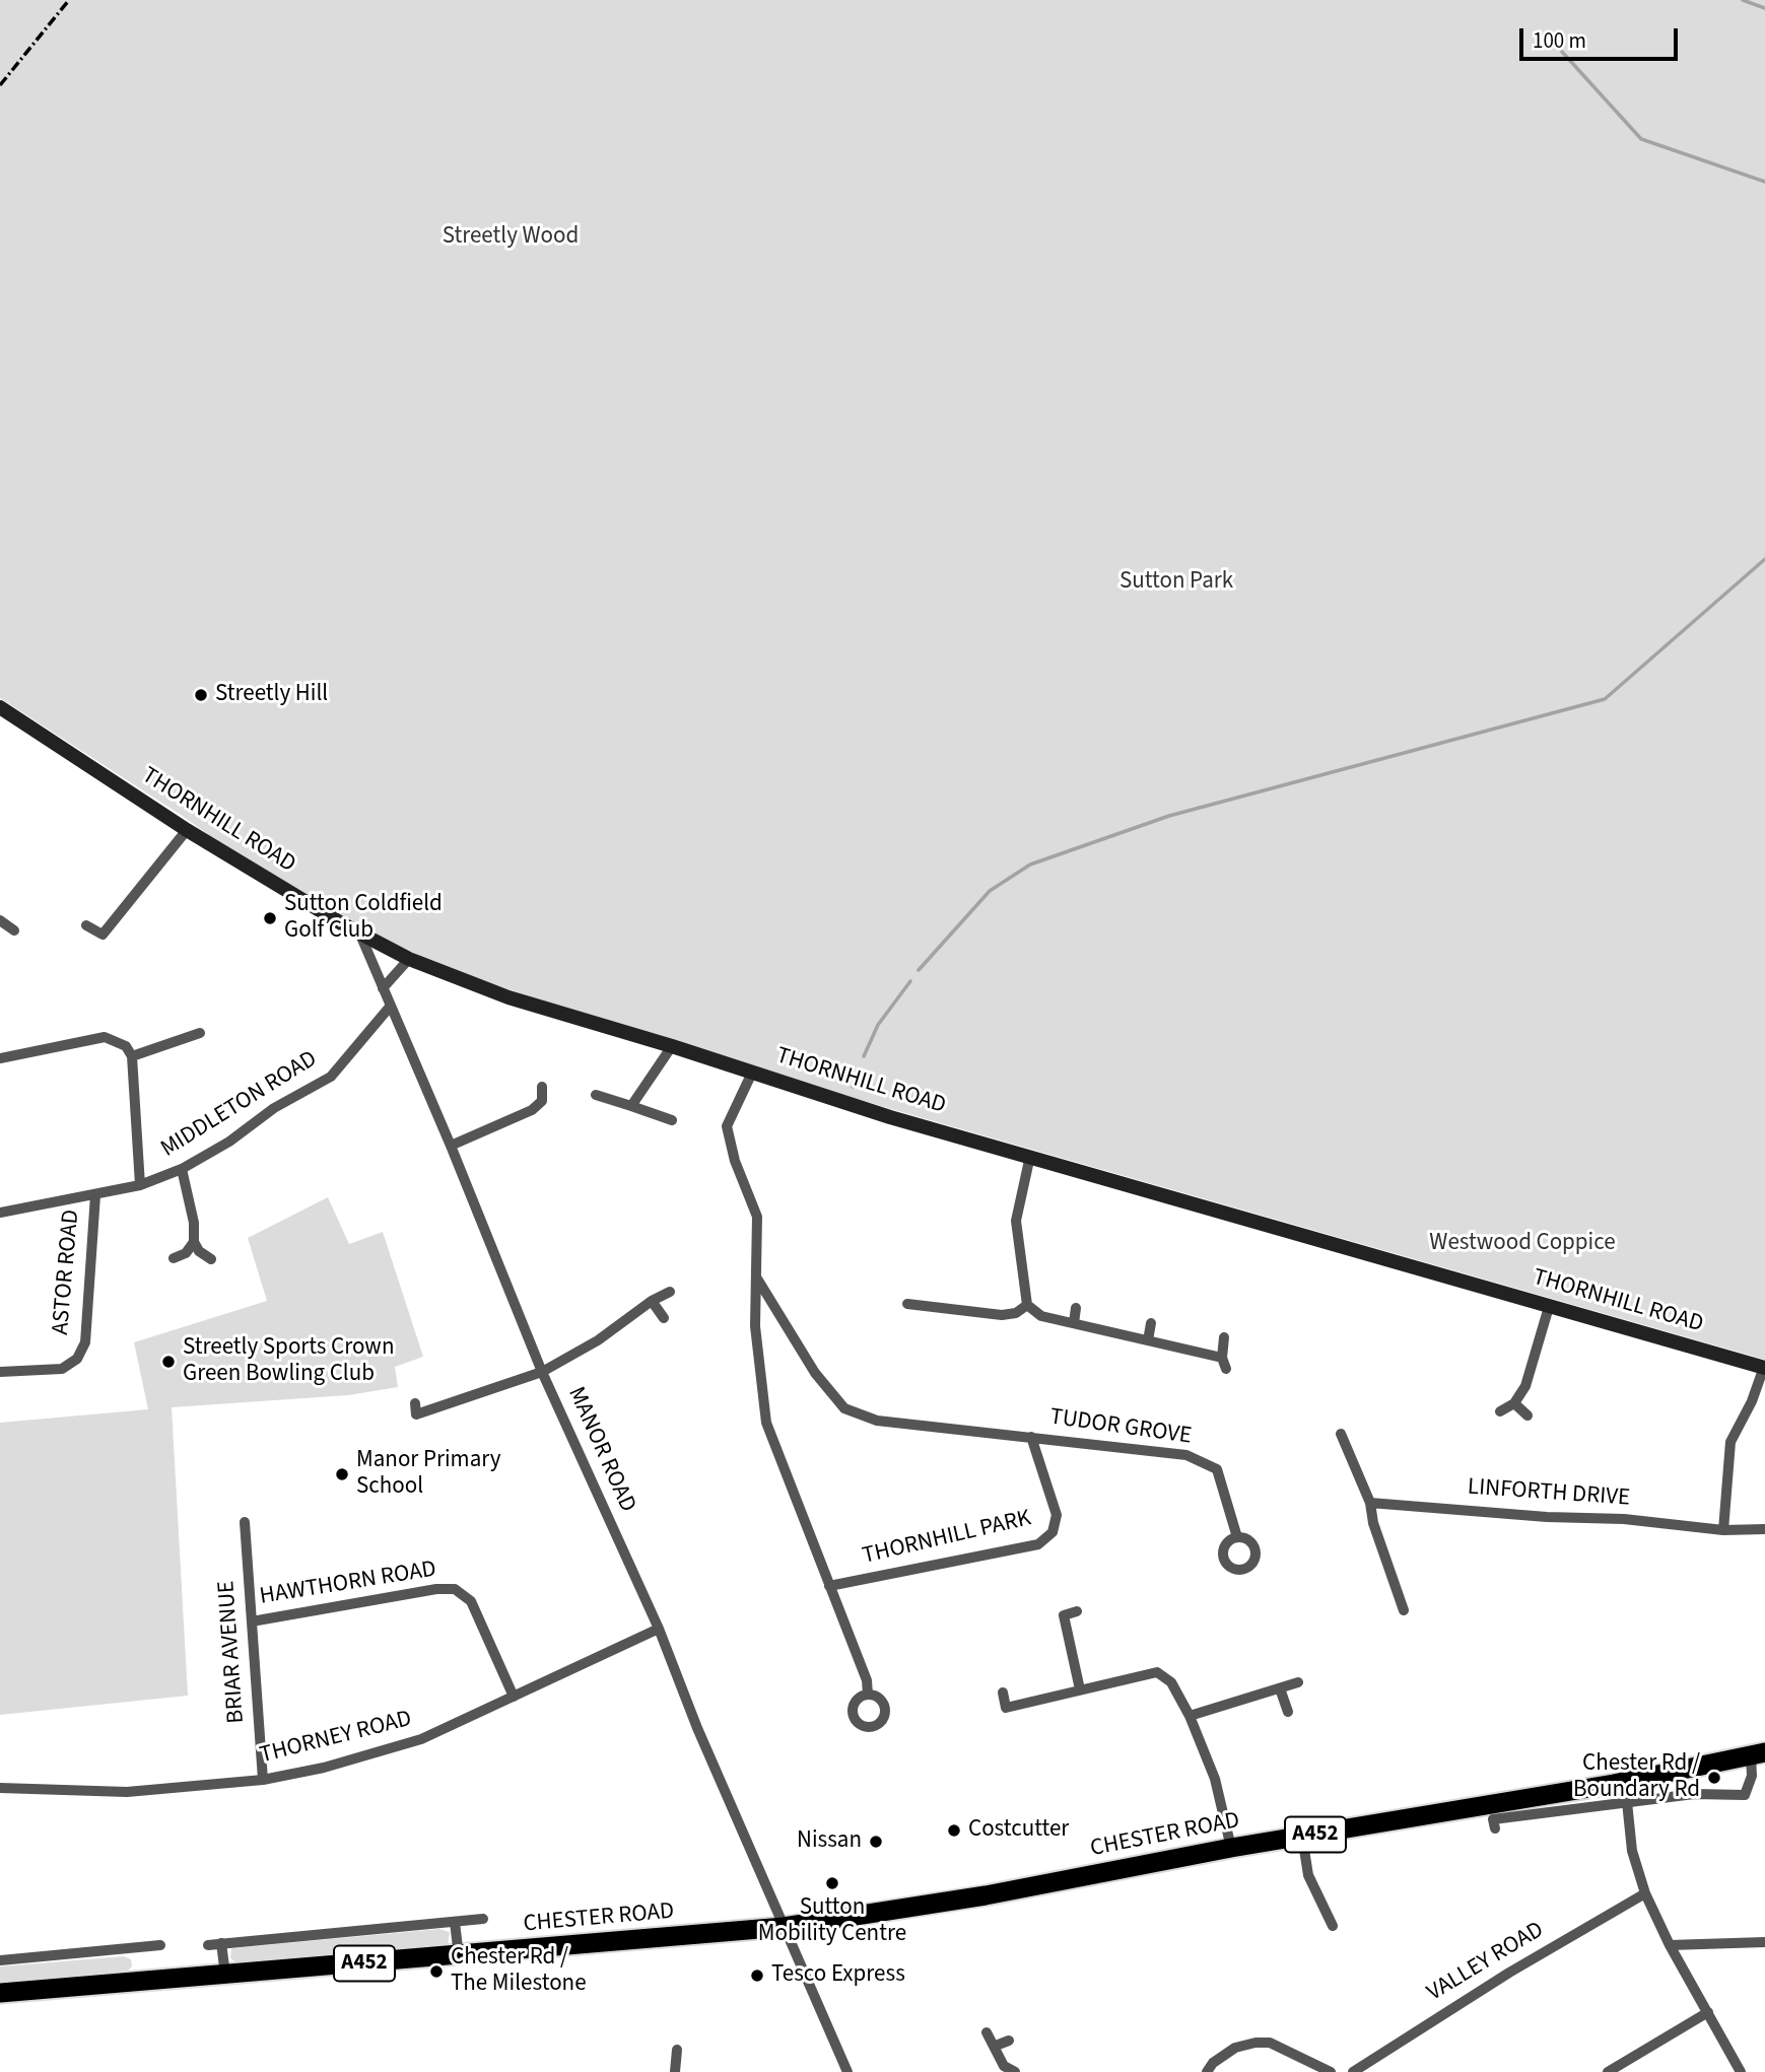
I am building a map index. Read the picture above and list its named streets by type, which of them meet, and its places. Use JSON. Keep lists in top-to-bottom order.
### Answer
{
  "streets": {
    "highway": ["A452", "CHESTER ROAD"],
    "main road": ["THORNHILL ROAD"],
    "street": [
      "MIDDLETON ROAD",
      "ASTOR ROAD",
      "TUDOR GROVE",
      "MANOR ROAD",
      "LINFORTH DRIVE",
      "THORNHILL PARK",
      "HAWTHORN ROAD",
      "BRIAR AVENUE",
      "THORNEY ROAD",
      "VALLEY ROAD"
    ]
  },
  "crossings": [
    ["THORNHILL ROAD", "MANOR ROAD"],
    ["MIDDLETON ROAD", "ASTOR ROAD"],
    ["MIDDLETON ROAD", "MANOR ROAD"],
    ["TUDOR GROVE", "THORNHILL PARK"],
    ["MANOR ROAD", "THORNEY ROAD"],
    ["MANOR ROAD", "CHESTER ROAD"],
    ["HAWTHORN ROAD", "BRIAR AVENUE"],
    ["HAWTHORN ROAD", "THORNEY ROAD"],
    ["BRIAR AVENUE", "THORNEY ROAD"]
  ],
  "parks": ["Streetly Wood", "Sutton Park", "Westwood Coppice"],
  "places": [
    "Streetly Hill",
    "Sutton Coldfield Golf Club",
    "Streetly Sports Crown Green Bowling Club",
    "Manor Primary School",
    "Chester Rd / Boundary Rd",
    "Costcutter",
    "Nissan",
    "Sutton Mobility Centre",
    "Chester Rd / The Milestone",
    "Tesco Express"
  ],
  "scale_bar": "100 m"
}
